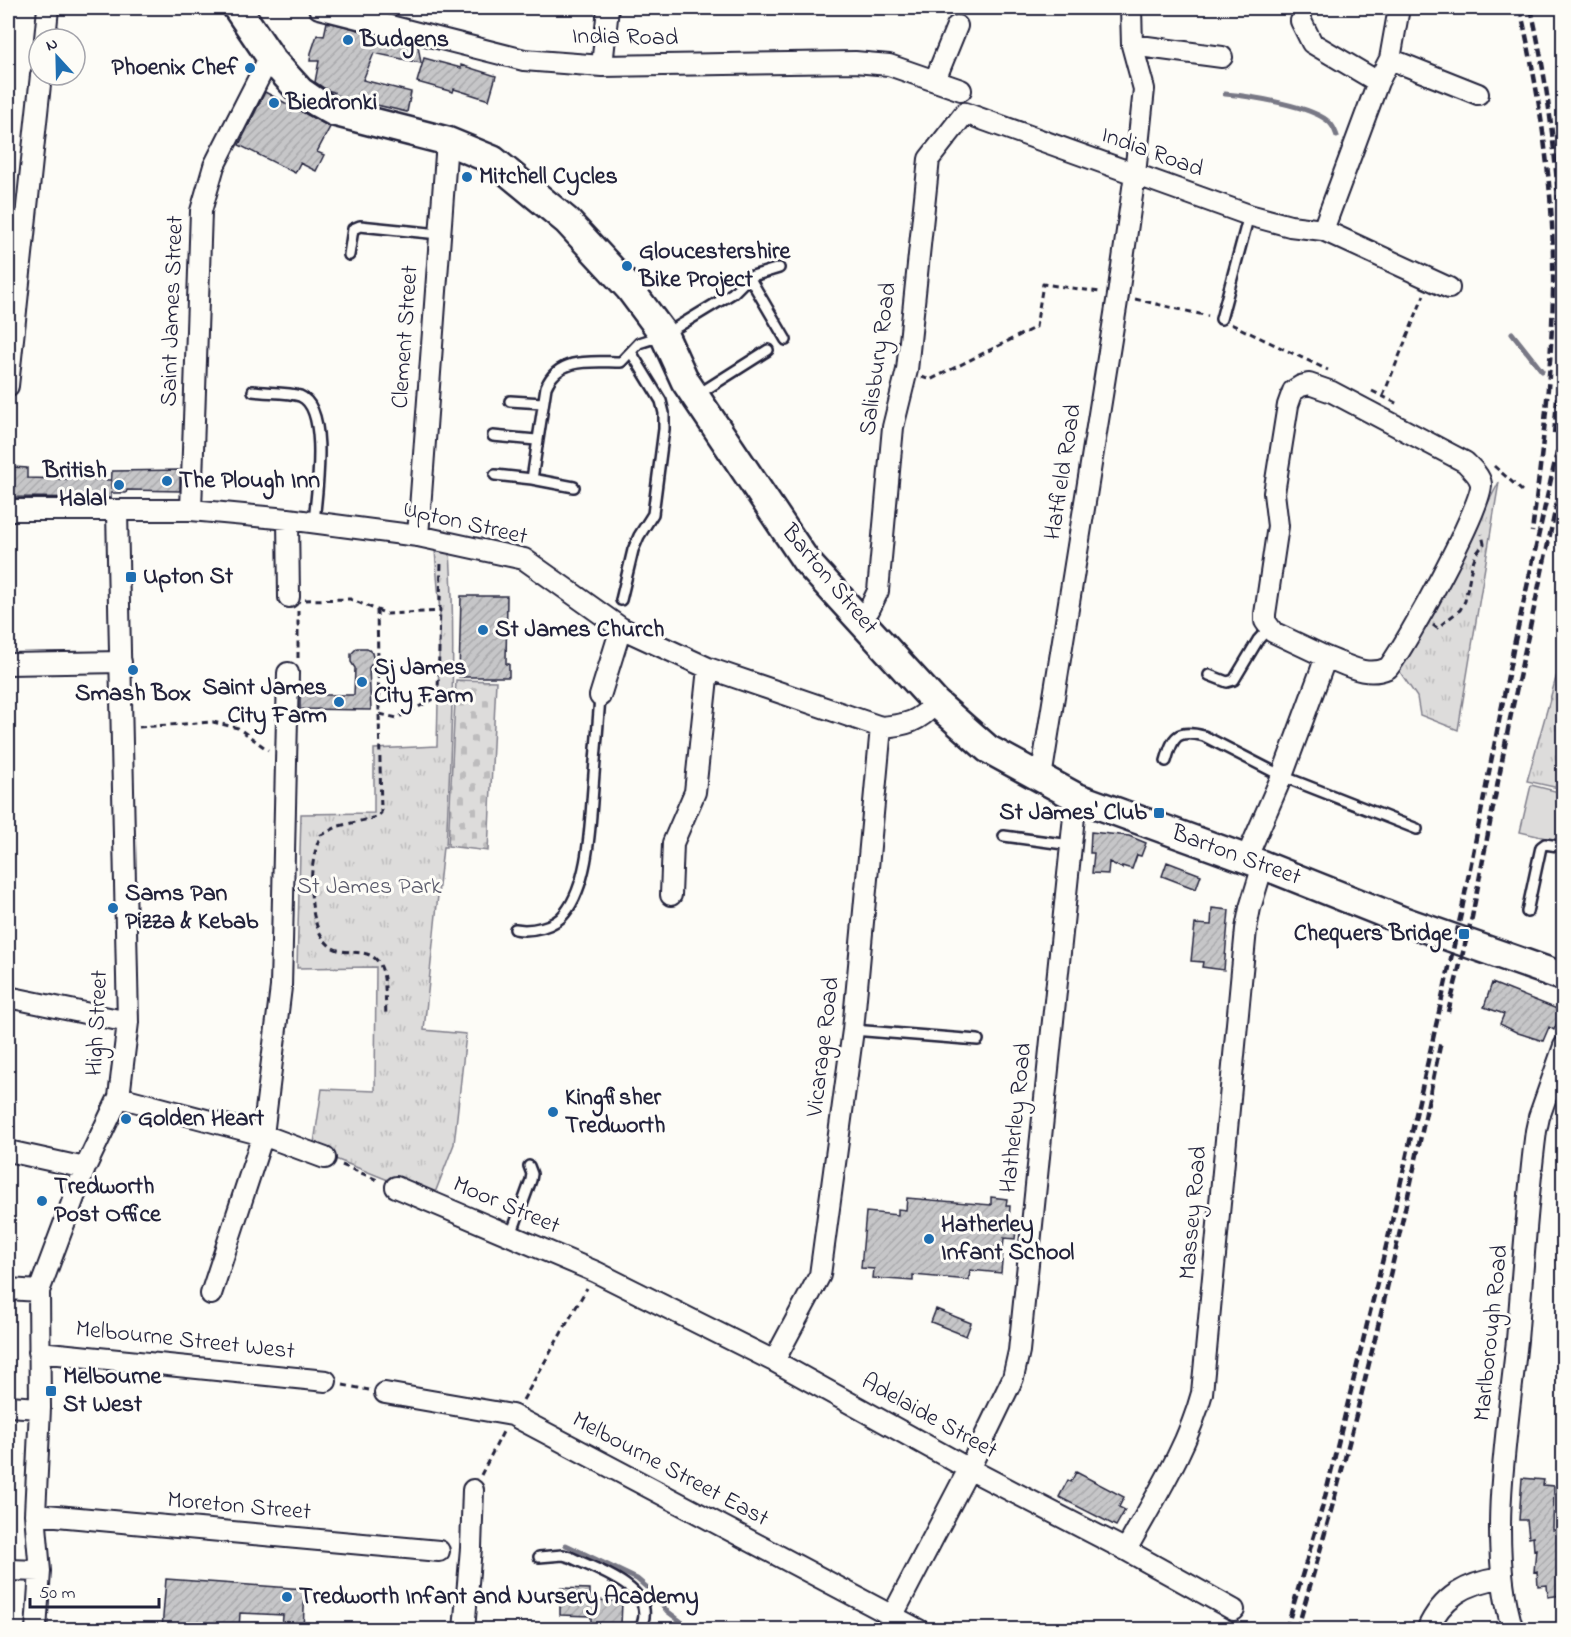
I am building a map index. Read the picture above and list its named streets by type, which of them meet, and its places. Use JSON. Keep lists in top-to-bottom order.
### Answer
{
  "streets": {
    "main road": ["Barton Street"],
    "street": [
      "India Road",
      "Saint James Street",
      "Clement Street",
      "Salisbury Road",
      "Hatfield Road",
      "Upton Street",
      "High Street",
      "Vicarage Road",
      "Hatherley Road",
      "Moor Street",
      "Massey Road",
      "Marlborough Road",
      "Melbourne Street West",
      "Adelaide Street",
      "Melbourne Street East",
      "Moreton Street"
    ]
  },
  "crossings": [
    ["India Road", "Salisbury Road"],
    ["India Road", "Hatfield Road"],
    ["Saint James Street", "Upton Street"],
    ["Saint James Street", "Barton Street"],
    ["Clement Street", "Upton Street"],
    ["Clement Street", "Barton Street"],
    ["Salisbury Road", "Barton Street"],
    ["Hatfield Road", "Barton Street"],
    ["Upton Street", "High Street"],
    ["Upton Street", "Vicarage Road"],
    ["Barton Street", "Hatherley Road"],
    ["Barton Street", "Massey Road"],
    ["High Street", "Melbourne Street West"],
    ["High Street", "Moreton Street"],
    ["Vicarage Road", "Adelaide Street"],
    ["Hatherley Road", "Adelaide Street"],
    ["Hatherley Road", "Melbourne Street East"],
    ["Moor Street", "Adelaide Street"],
    ["Massey Road", "Adelaide Street"]
  ],
  "parks": ["St James Park"],
  "places": {
    "other": [
      "Budgens",
      "Phoenix Chef",
      "Biedronki",
      "Mitchell Cycles",
      "Gloucestershire Bike Project",
      "The Plough Inn",
      "British Halal",
      "St James Church",
      "Smash Box",
      "Sj James City Farm",
      "Saint James City Farm",
      "Sams Pan Pizza & Kebab",
      "Kingfisher Tredworth",
      "Golden Heart",
      "Tredworth Post Office",
      "Hatherley Infant School",
      "Tredworth Infant and Nursery Academy"
    ],
    "transit": [
      "Upton St",
      "St James' Club",
      "Chequers Bridge",
      "Melbourne St West"
    ]
  },
  "scale_bar": "50 m",
  "north": "top"
}
